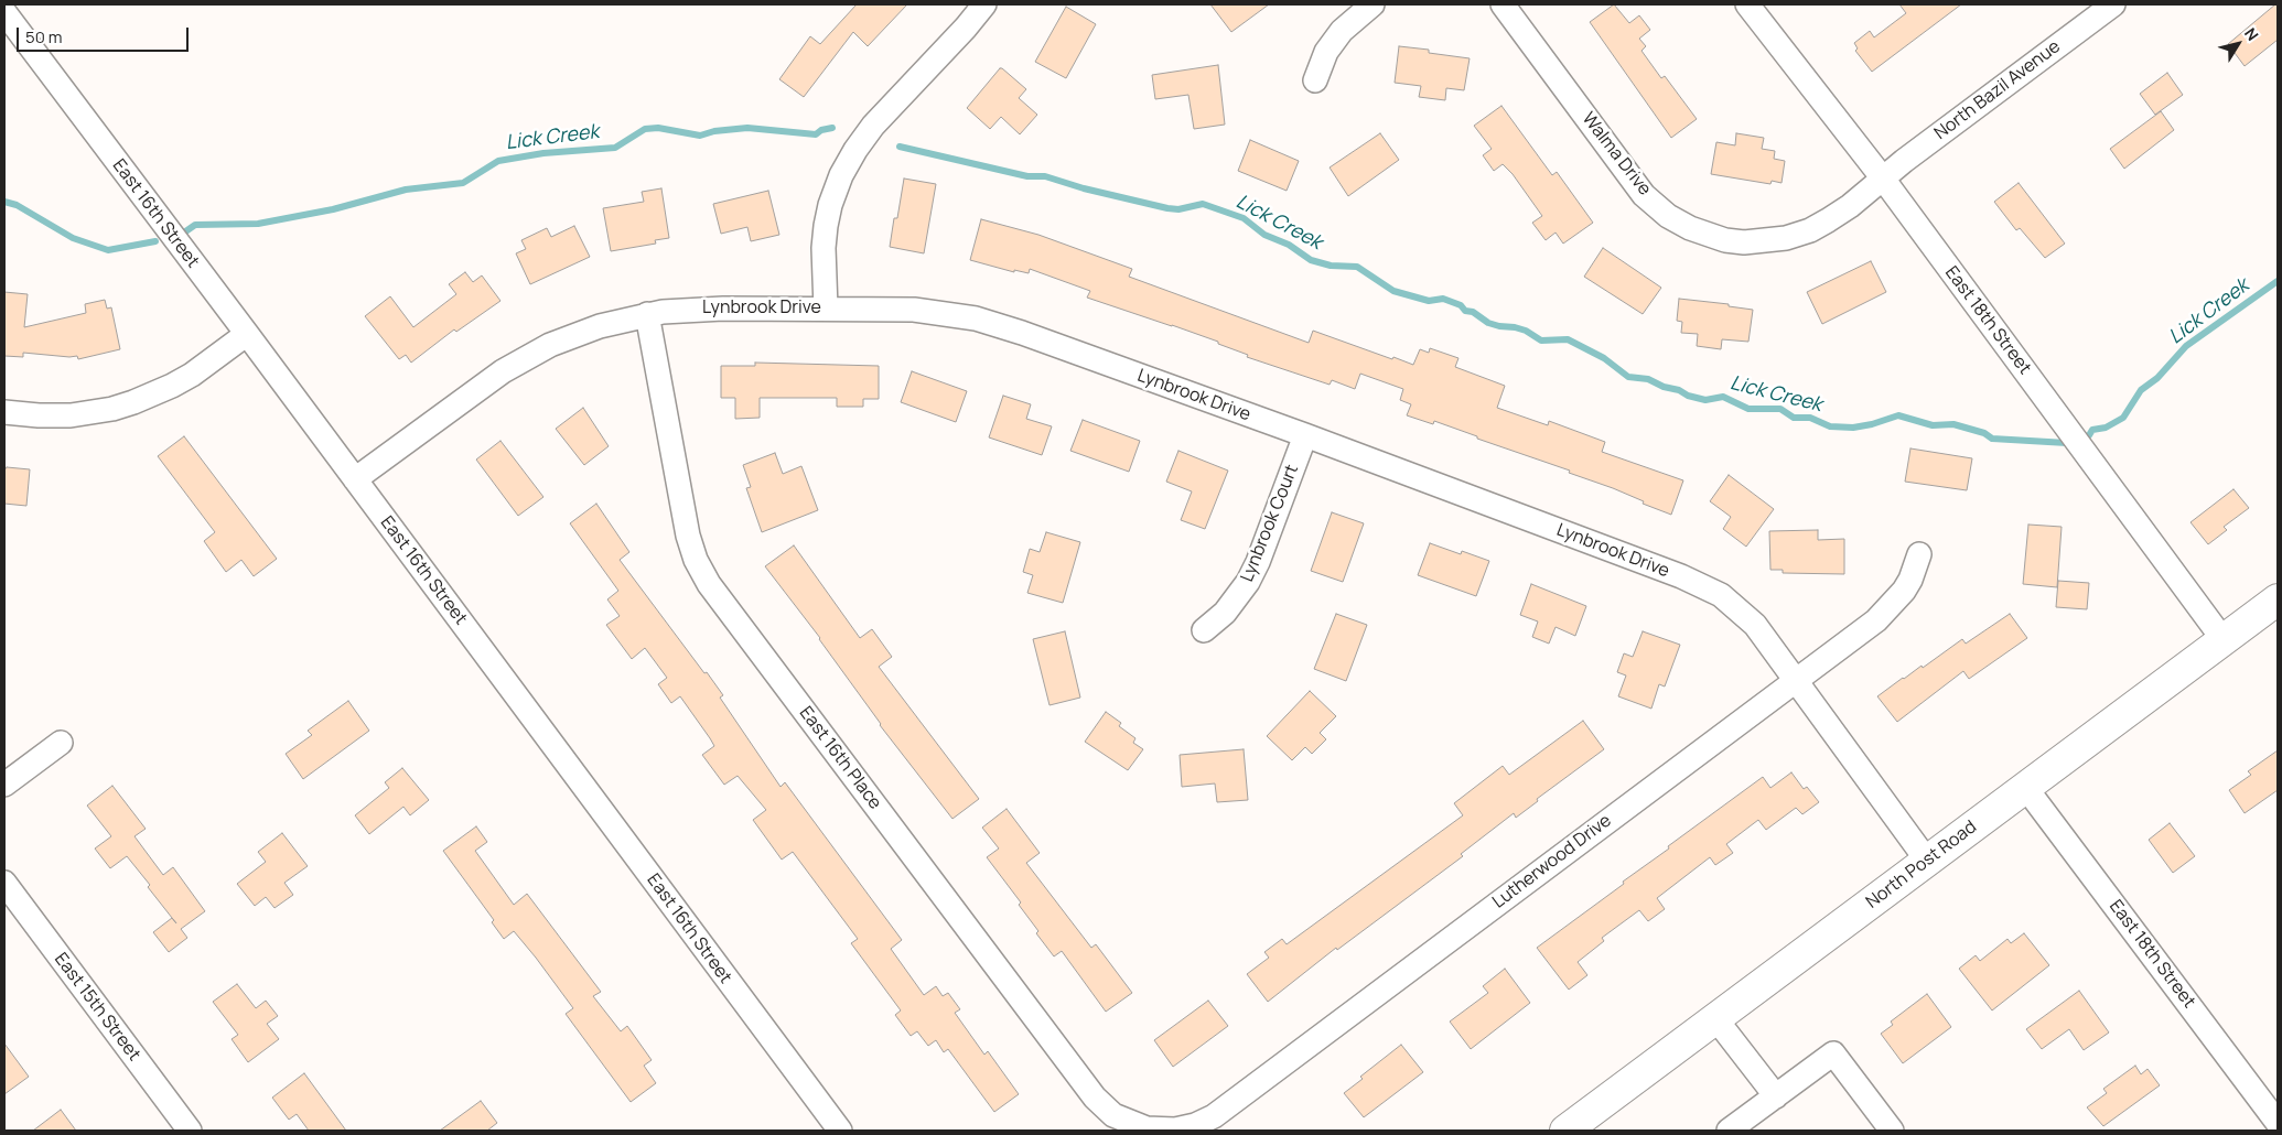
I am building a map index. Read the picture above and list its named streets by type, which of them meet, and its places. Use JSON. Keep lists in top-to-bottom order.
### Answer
{
  "streets": {
    "main road": ["North Post Road"],
    "street": [
      "North Bazil Avenue",
      "Walma Drive",
      "East 16th Street",
      "Lynbrook Drive",
      "East 18th Street",
      "Lynbrook Court",
      "East 16th Place",
      "Lutherwood Drive",
      "East 15th Street"
    ]
  },
  "crossings": [
    ["North Bazil Avenue", "Walma Drive"],
    ["North Bazil Avenue", "East 18th Street"],
    ["Walma Drive", "East 18th Street"],
    ["East 16th Street", "Lynbrook Drive"],
    ["Lynbrook Drive", "Lynbrook Court"],
    ["Lynbrook Drive", "East 16th Place"],
    ["Lynbrook Drive", "Lutherwood Drive"],
    ["Lynbrook Drive", "North Post Road"],
    ["East 18th Street", "North Post Road"],
    ["East 16th Place", "Lutherwood Drive"]
  ],
  "water": ["Lick Creek"],
  "scale_bar": "50 m",
  "north": "top right"
}
